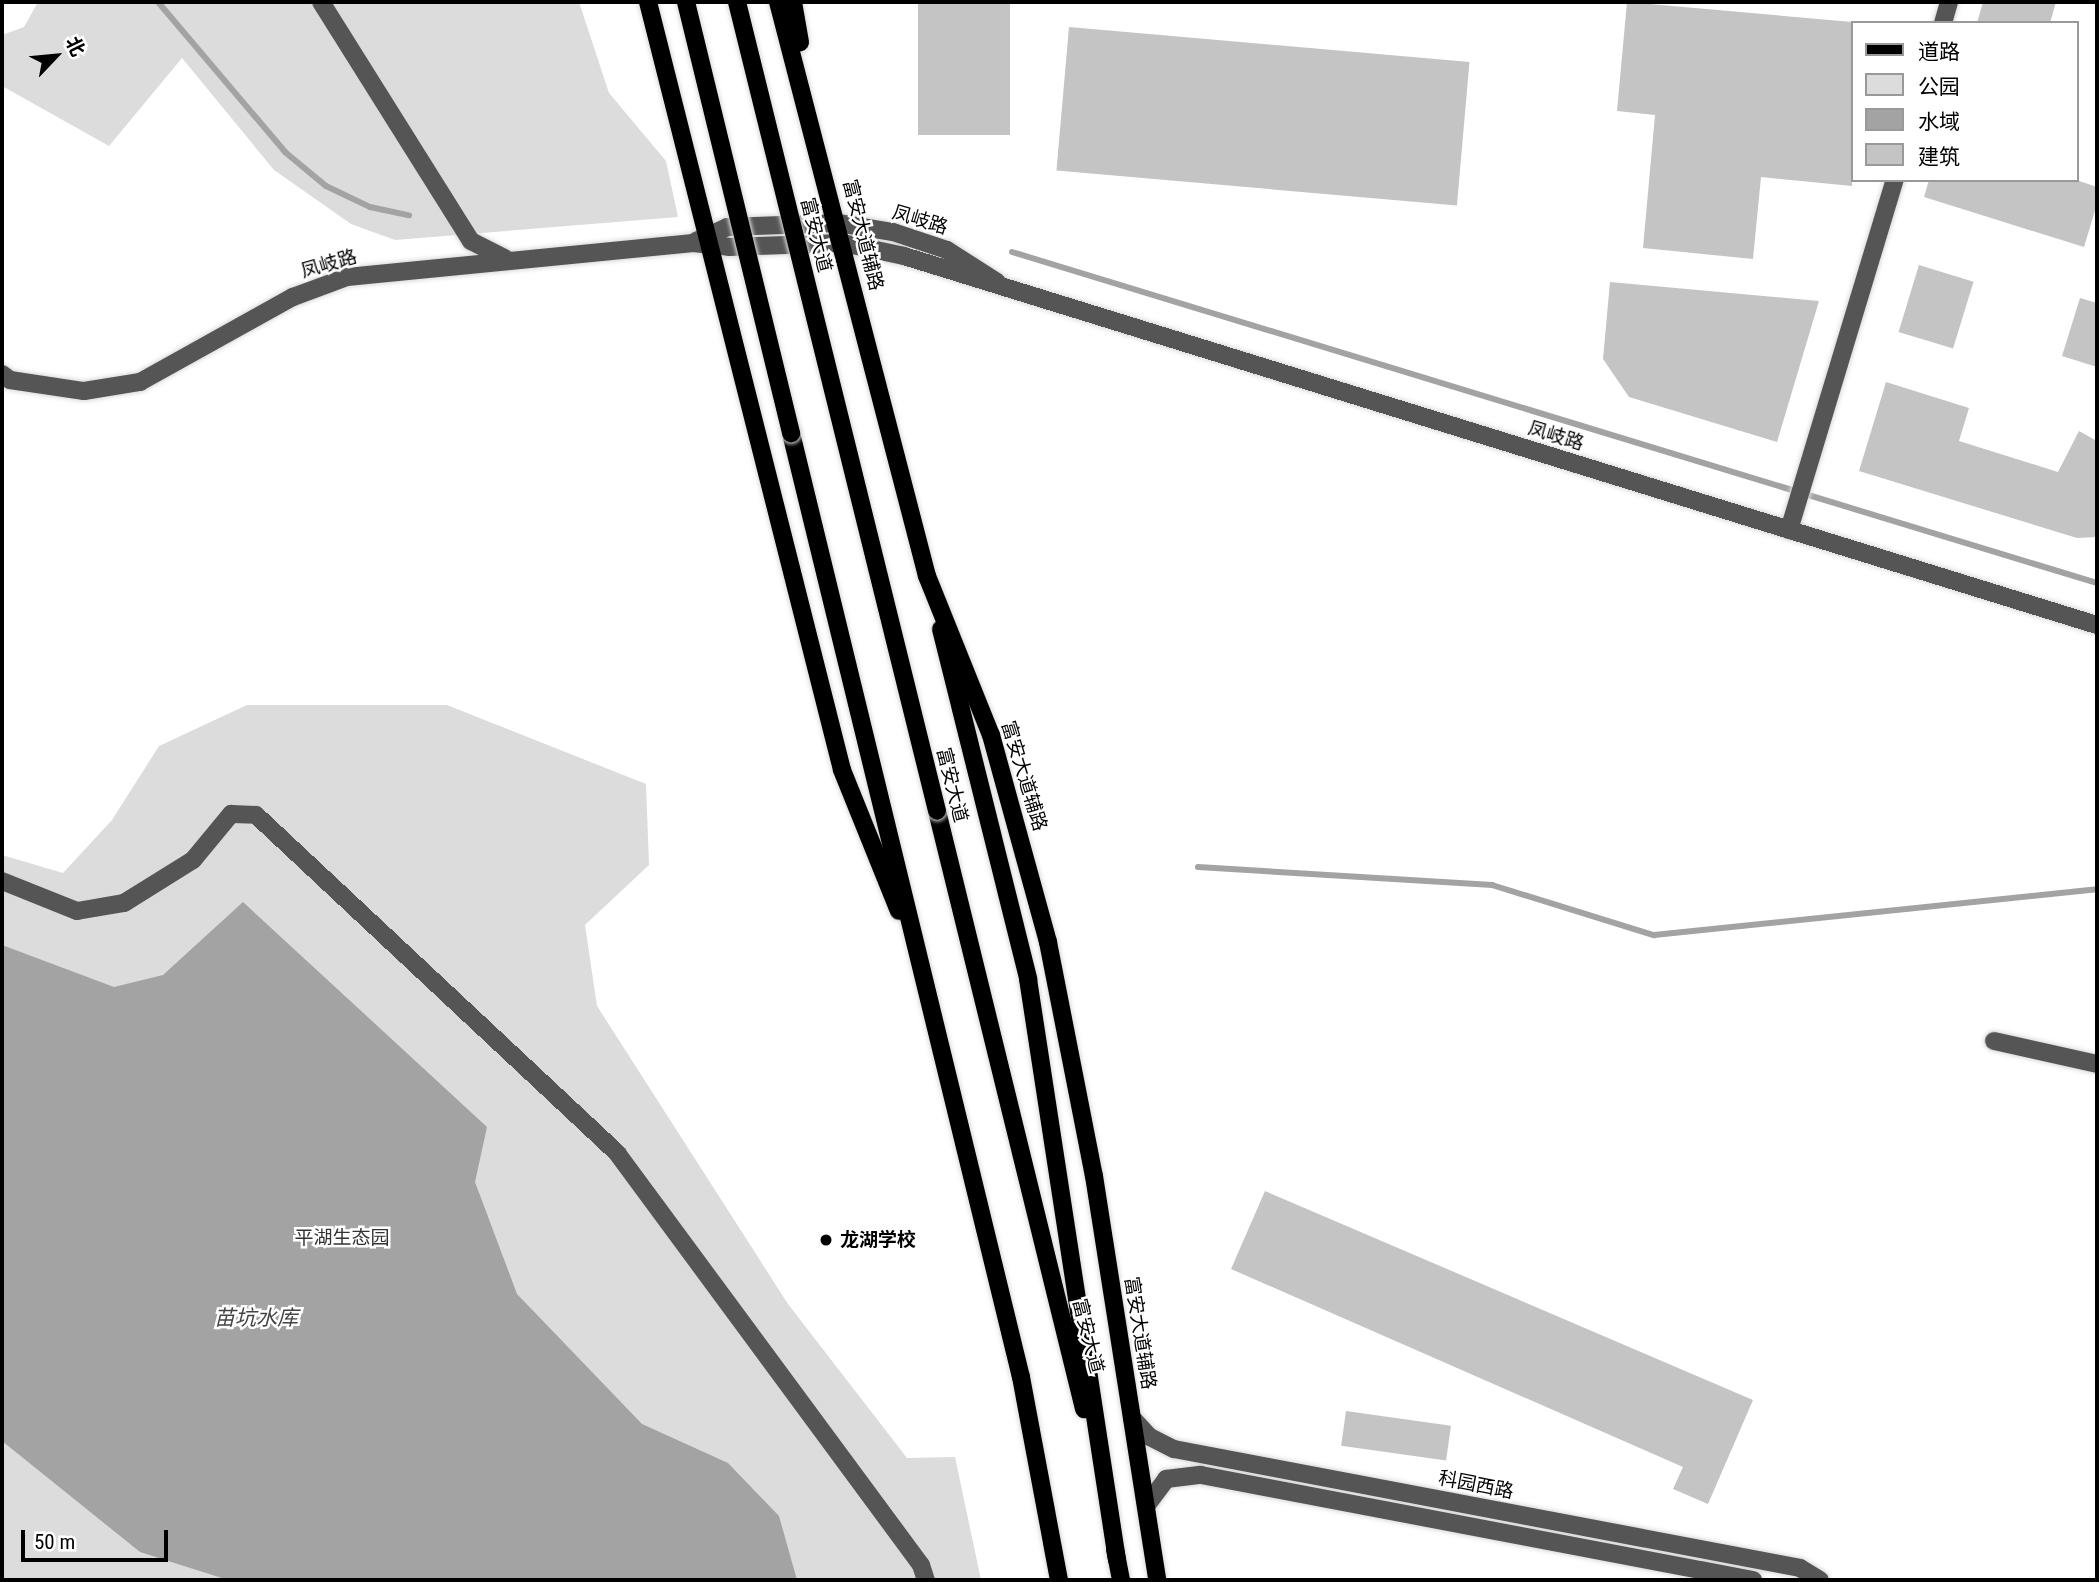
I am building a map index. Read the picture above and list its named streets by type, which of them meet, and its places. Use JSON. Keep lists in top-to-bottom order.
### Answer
{
  "streets": {
    "main road": ["富安大道", "富安大道辅路"],
    "street": ["凤岐路", "科园西路"]
  },
  "crossings": [
    ["凤岐路", "富安大道辅路"],
    ["富安大道辅路", "科园西路"]
  ],
  "water": ["苗坑水库"],
  "parks": ["平湖生态园"],
  "places": ["龙湖学校"],
  "legend": [
    "道路",
    "公园",
    "水域",
    "建筑"
  ],
  "scale_bar": "50 m",
  "north": "top right"
}
